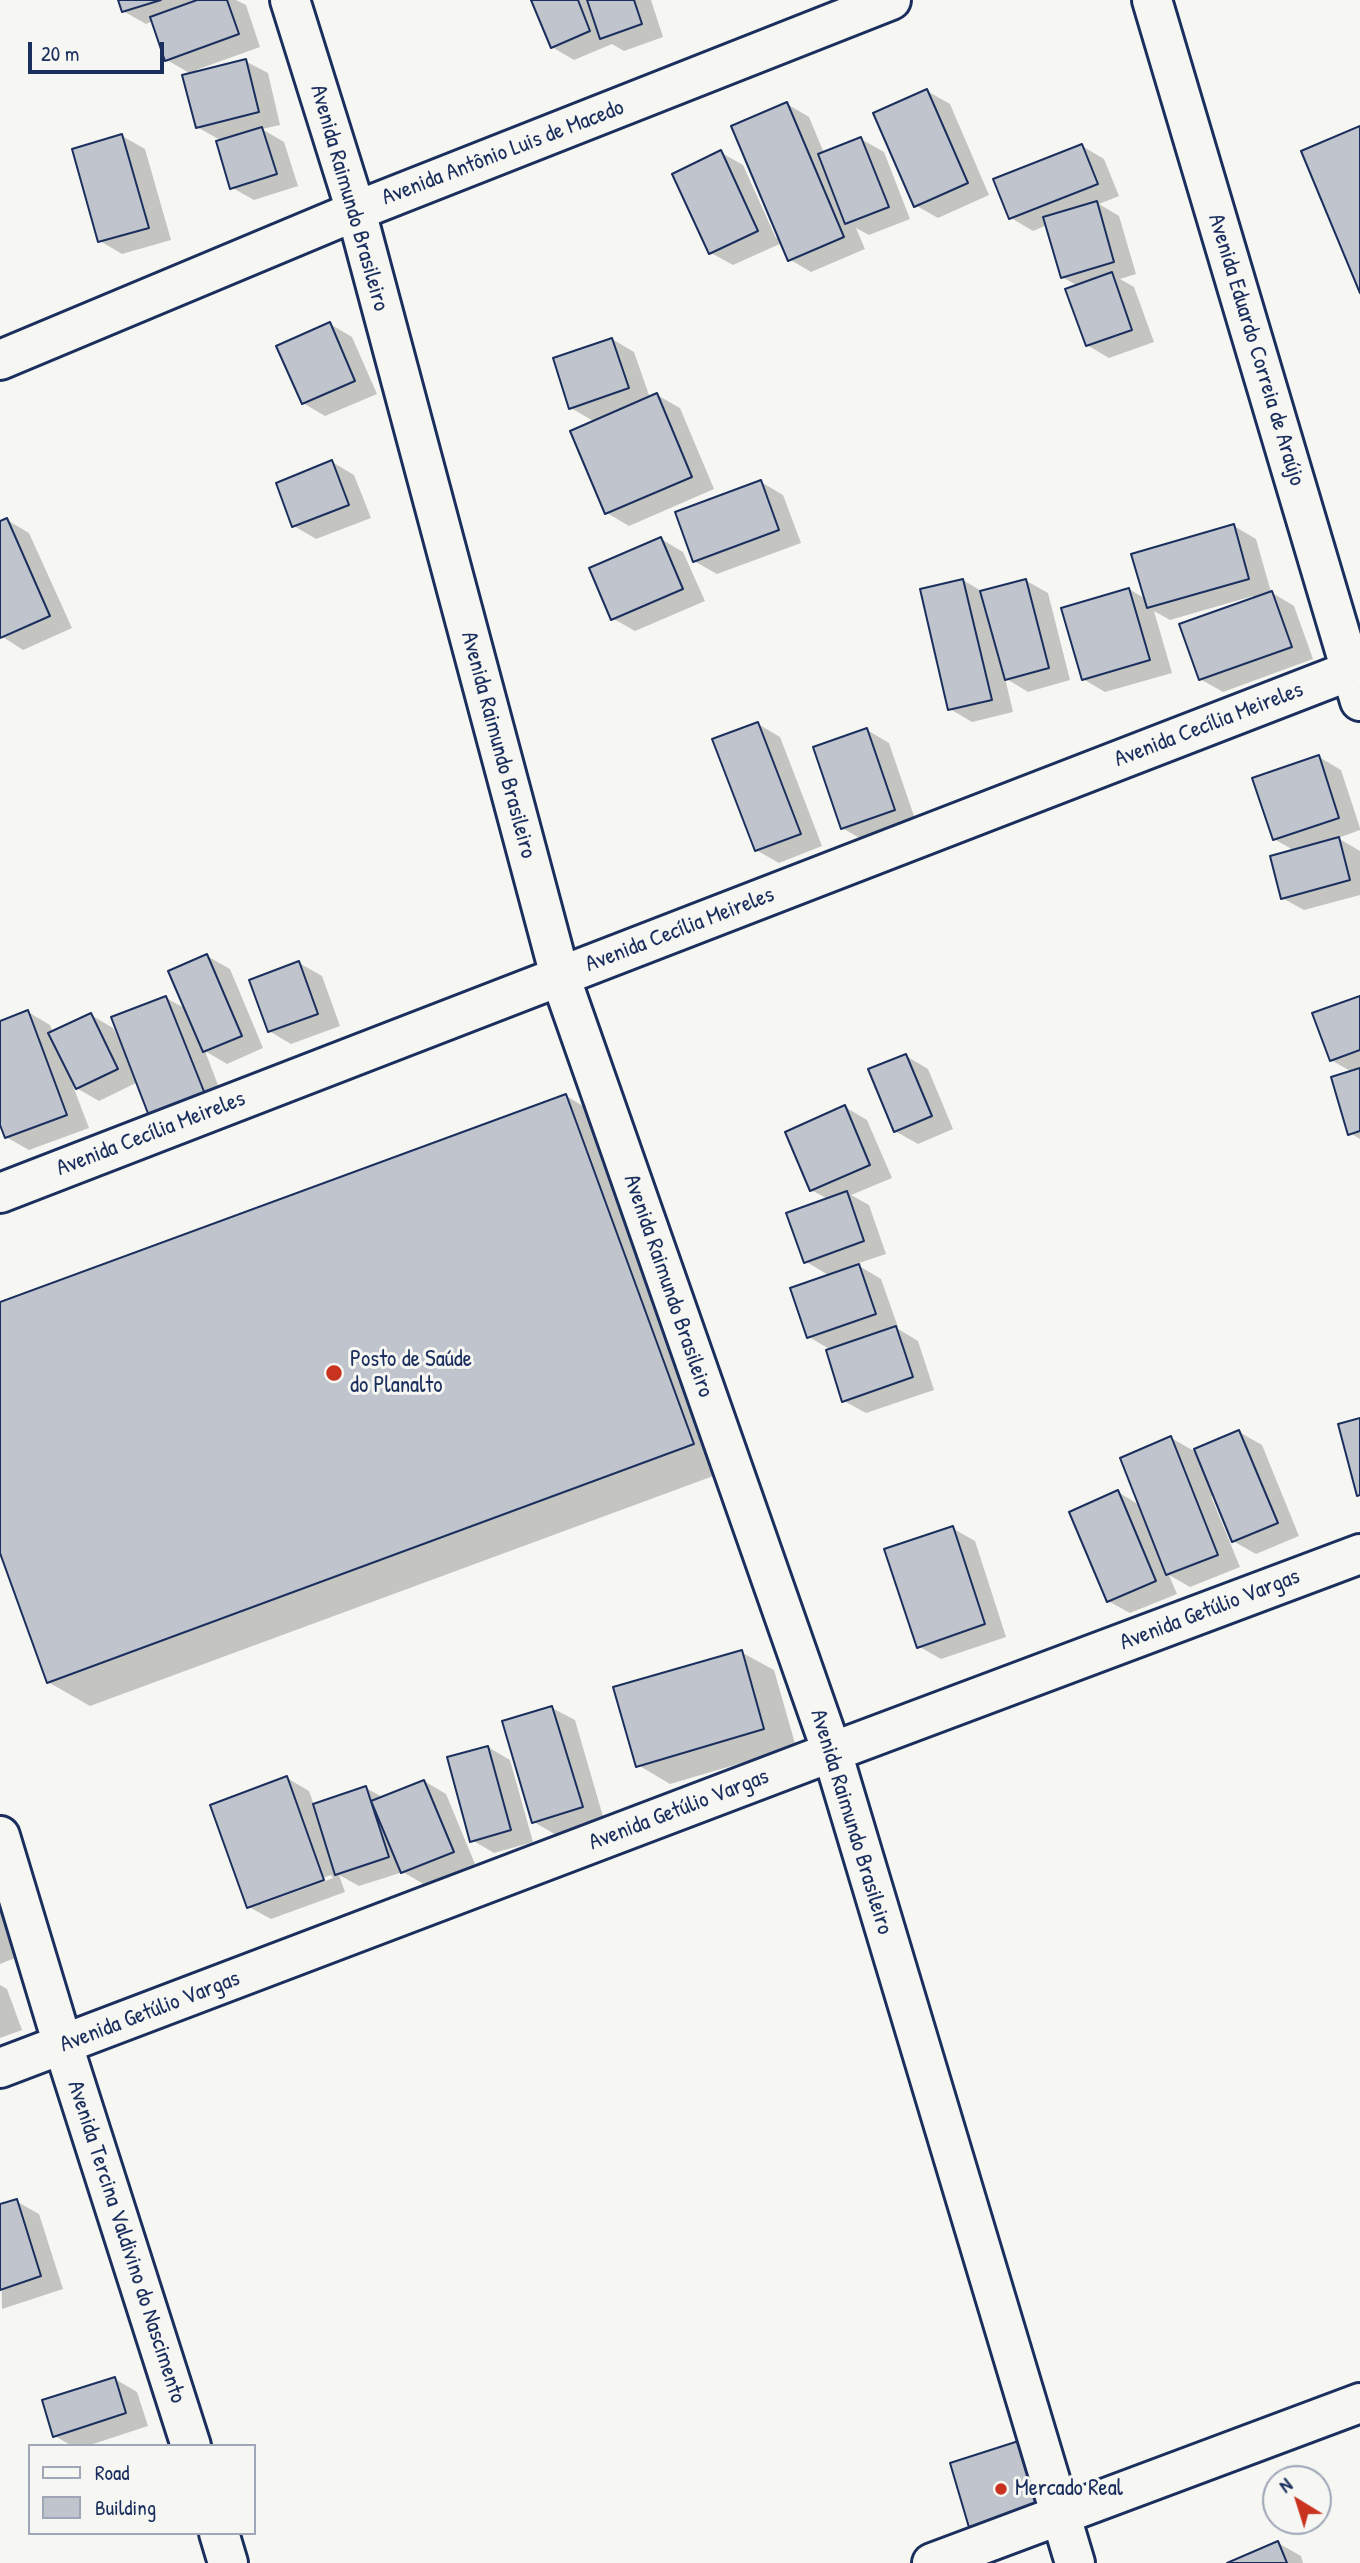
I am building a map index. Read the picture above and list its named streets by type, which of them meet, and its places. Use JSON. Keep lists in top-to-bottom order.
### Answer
{
  "streets": {
    "street": [
      "Avenida Antônio Luis de Macedo",
      "Avenida Raimundo Brasileiro",
      "Avenida Eduardo Correia de Araújo",
      "Avenida Cecília Meireles",
      "Avenida Getúlio Vargas",
      "Avenida Tercina Valdivino do Nascimento"
    ]
  },
  "crossings": [
    ["Avenida Antônio Luis de Macedo", "Avenida Raimundo Brasileiro"],
    ["Avenida Raimundo Brasileiro", "Avenida Cecília Meireles"],
    ["Avenida Raimundo Brasileiro", "Avenida Getúlio Vargas"],
    ["Avenida Eduardo Correia de Araújo", "Avenida Cecília Meireles"],
    ["Avenida Getúlio Vargas", "Avenida Tercina Valdivino do Nascimento"]
  ],
  "places": ["Posto de Saúde do Planalto", "Mercado Real"],
  "legend": ["Road", "Building"],
  "scale_bar": "20 m",
  "north": "top left"
}
